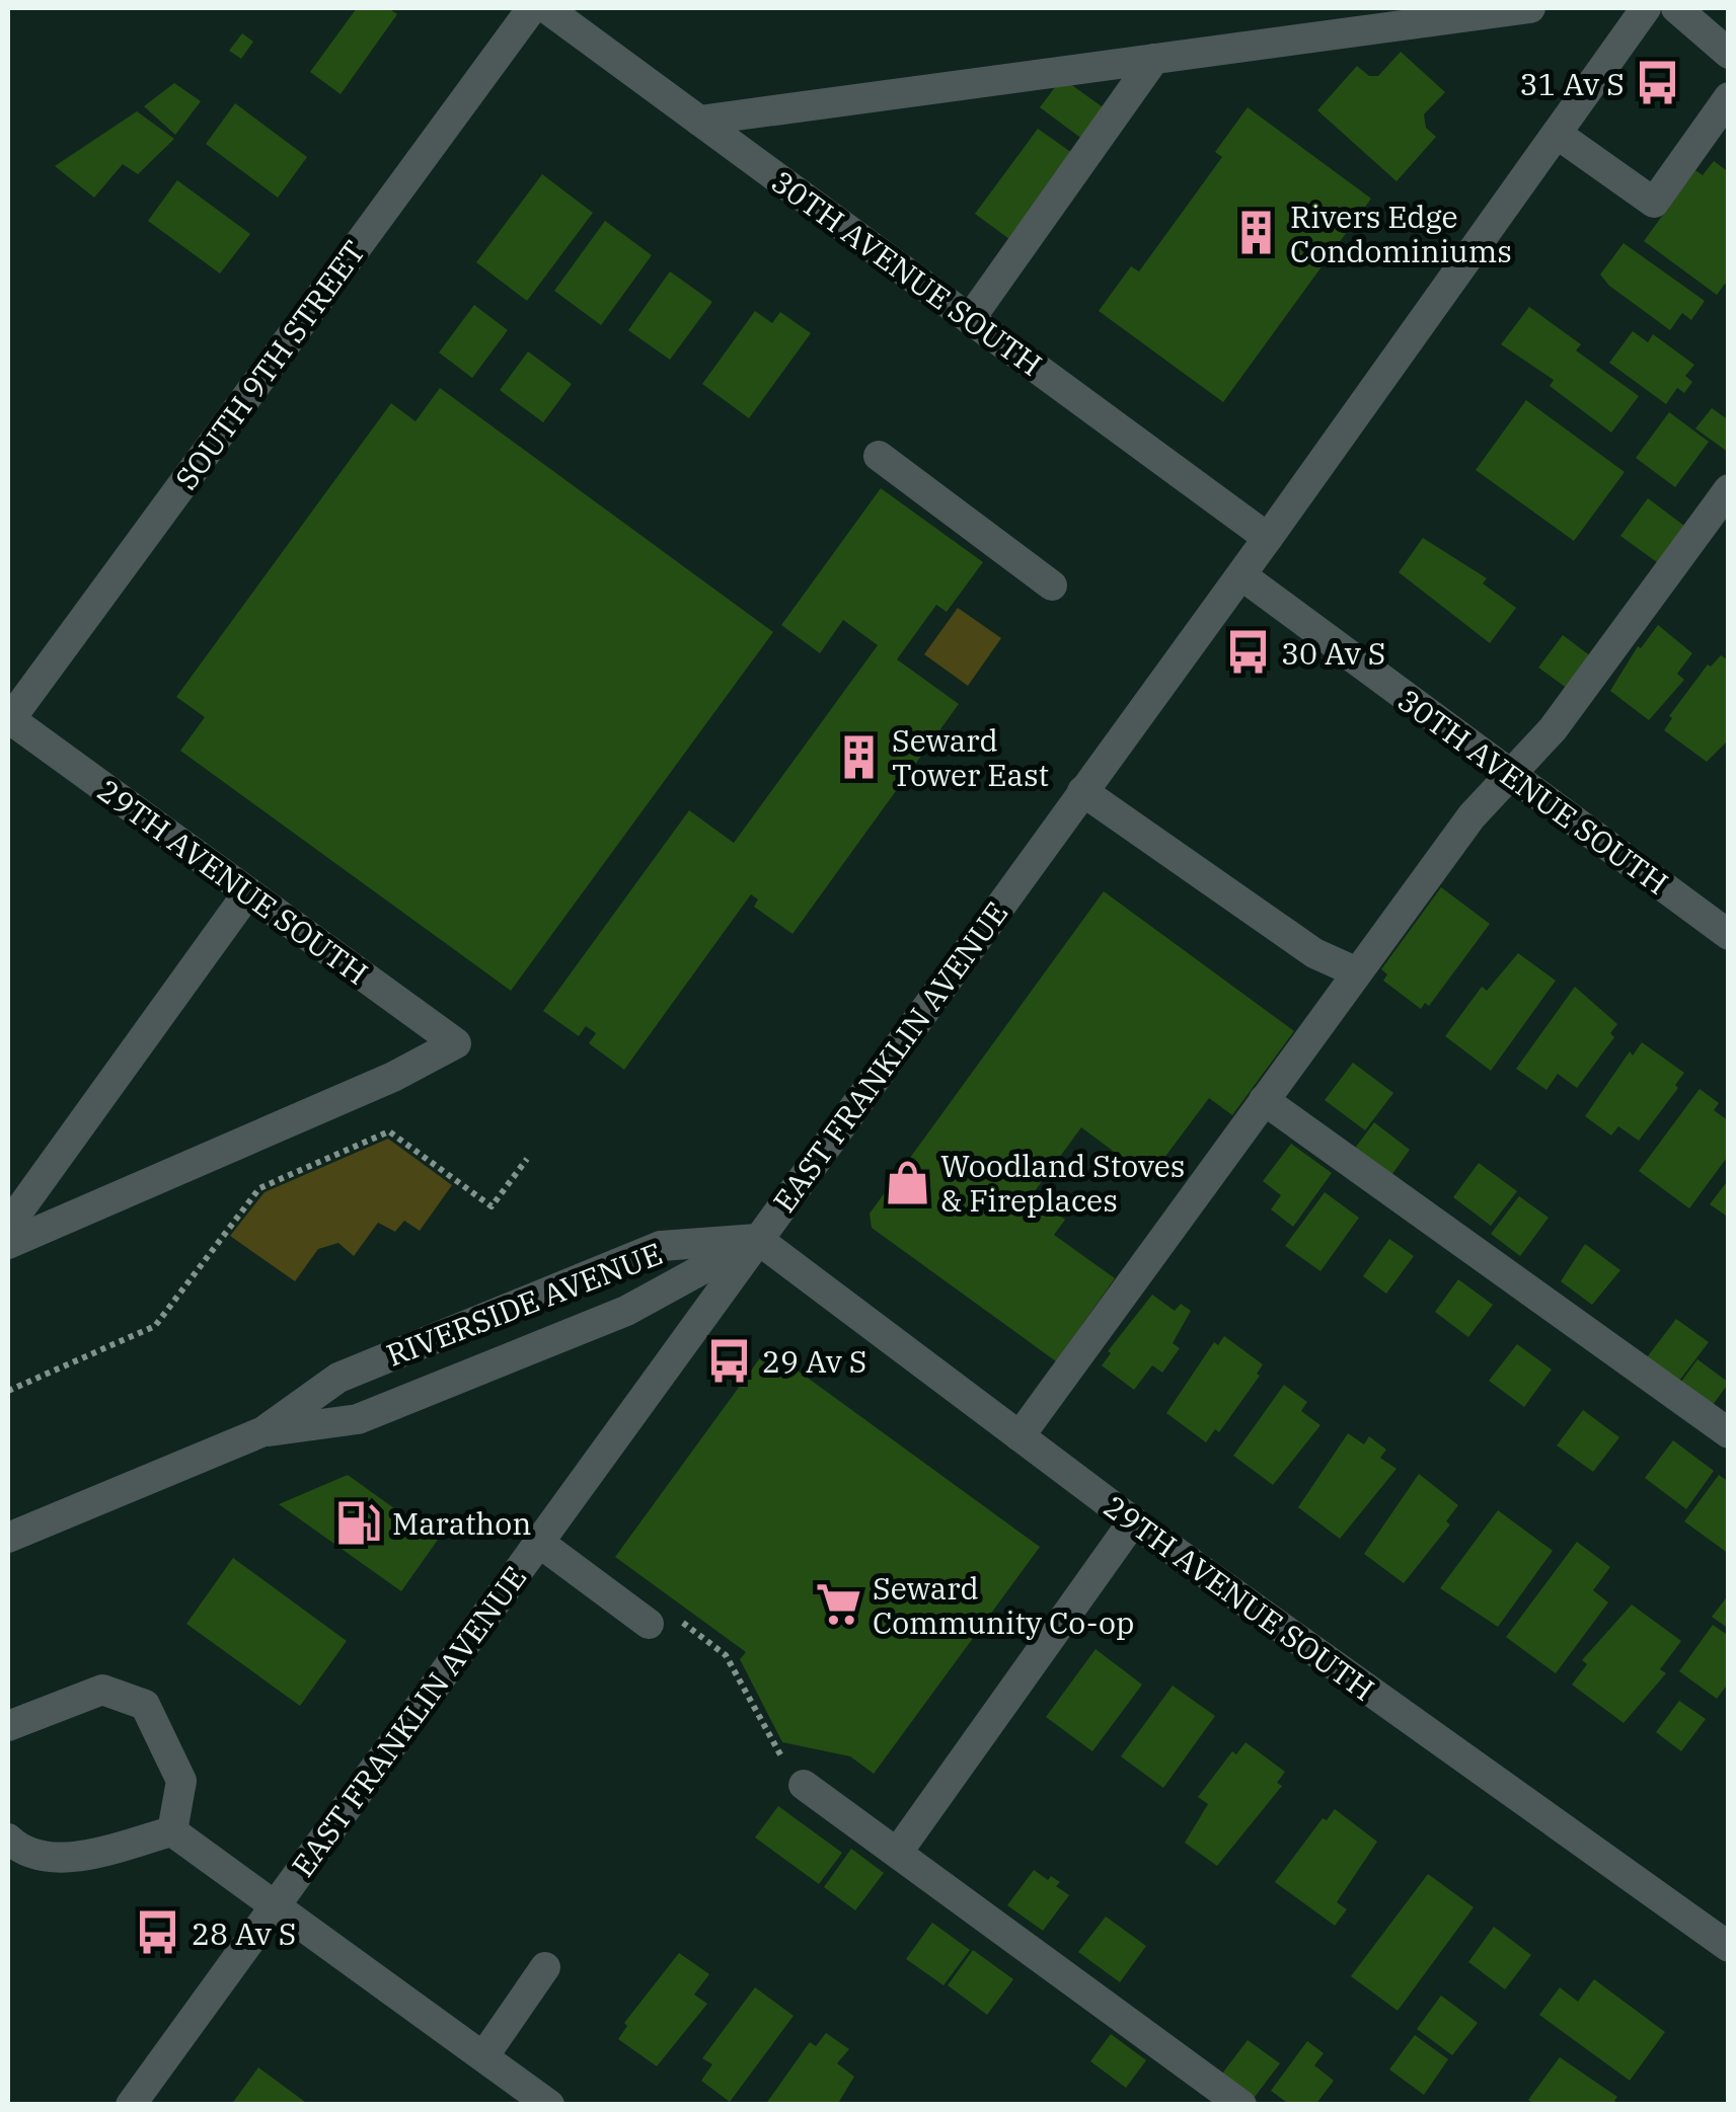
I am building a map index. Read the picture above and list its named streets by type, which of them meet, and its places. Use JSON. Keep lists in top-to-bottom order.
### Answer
{
  "streets": {
    "street": [
      "30TH AVENUE SOUTH",
      "SOUTH 9TH STREET",
      "29TH AVENUE SOUTH",
      "EAST FRANKLIN AVENUE",
      "RIVERSIDE AVENUE"
    ]
  },
  "crossings": [
    ["30TH AVENUE SOUTH", "EAST FRANKLIN AVENUE"],
    ["SOUTH 9TH STREET", "29TH AVENUE SOUTH"],
    ["29TH AVENUE SOUTH", "EAST FRANKLIN AVENUE"],
    ["29TH AVENUE SOUTH", "RIVERSIDE AVENUE"],
    ["EAST FRANKLIN AVENUE", "RIVERSIDE AVENUE"]
  ],
  "places": {
    "bus stop": [
      "31 Av S",
      "30 Av S",
      "29 Av S",
      "28 Av S"
    ],
    "building": ["Rivers Edge Condominiums", "Seward Tower East"],
    "shop": ["Woodland Stoves & Fireplaces"],
    "fuel station": ["Marathon"],
    "supermarket": ["Seward Community Co-op"]
  }
}
